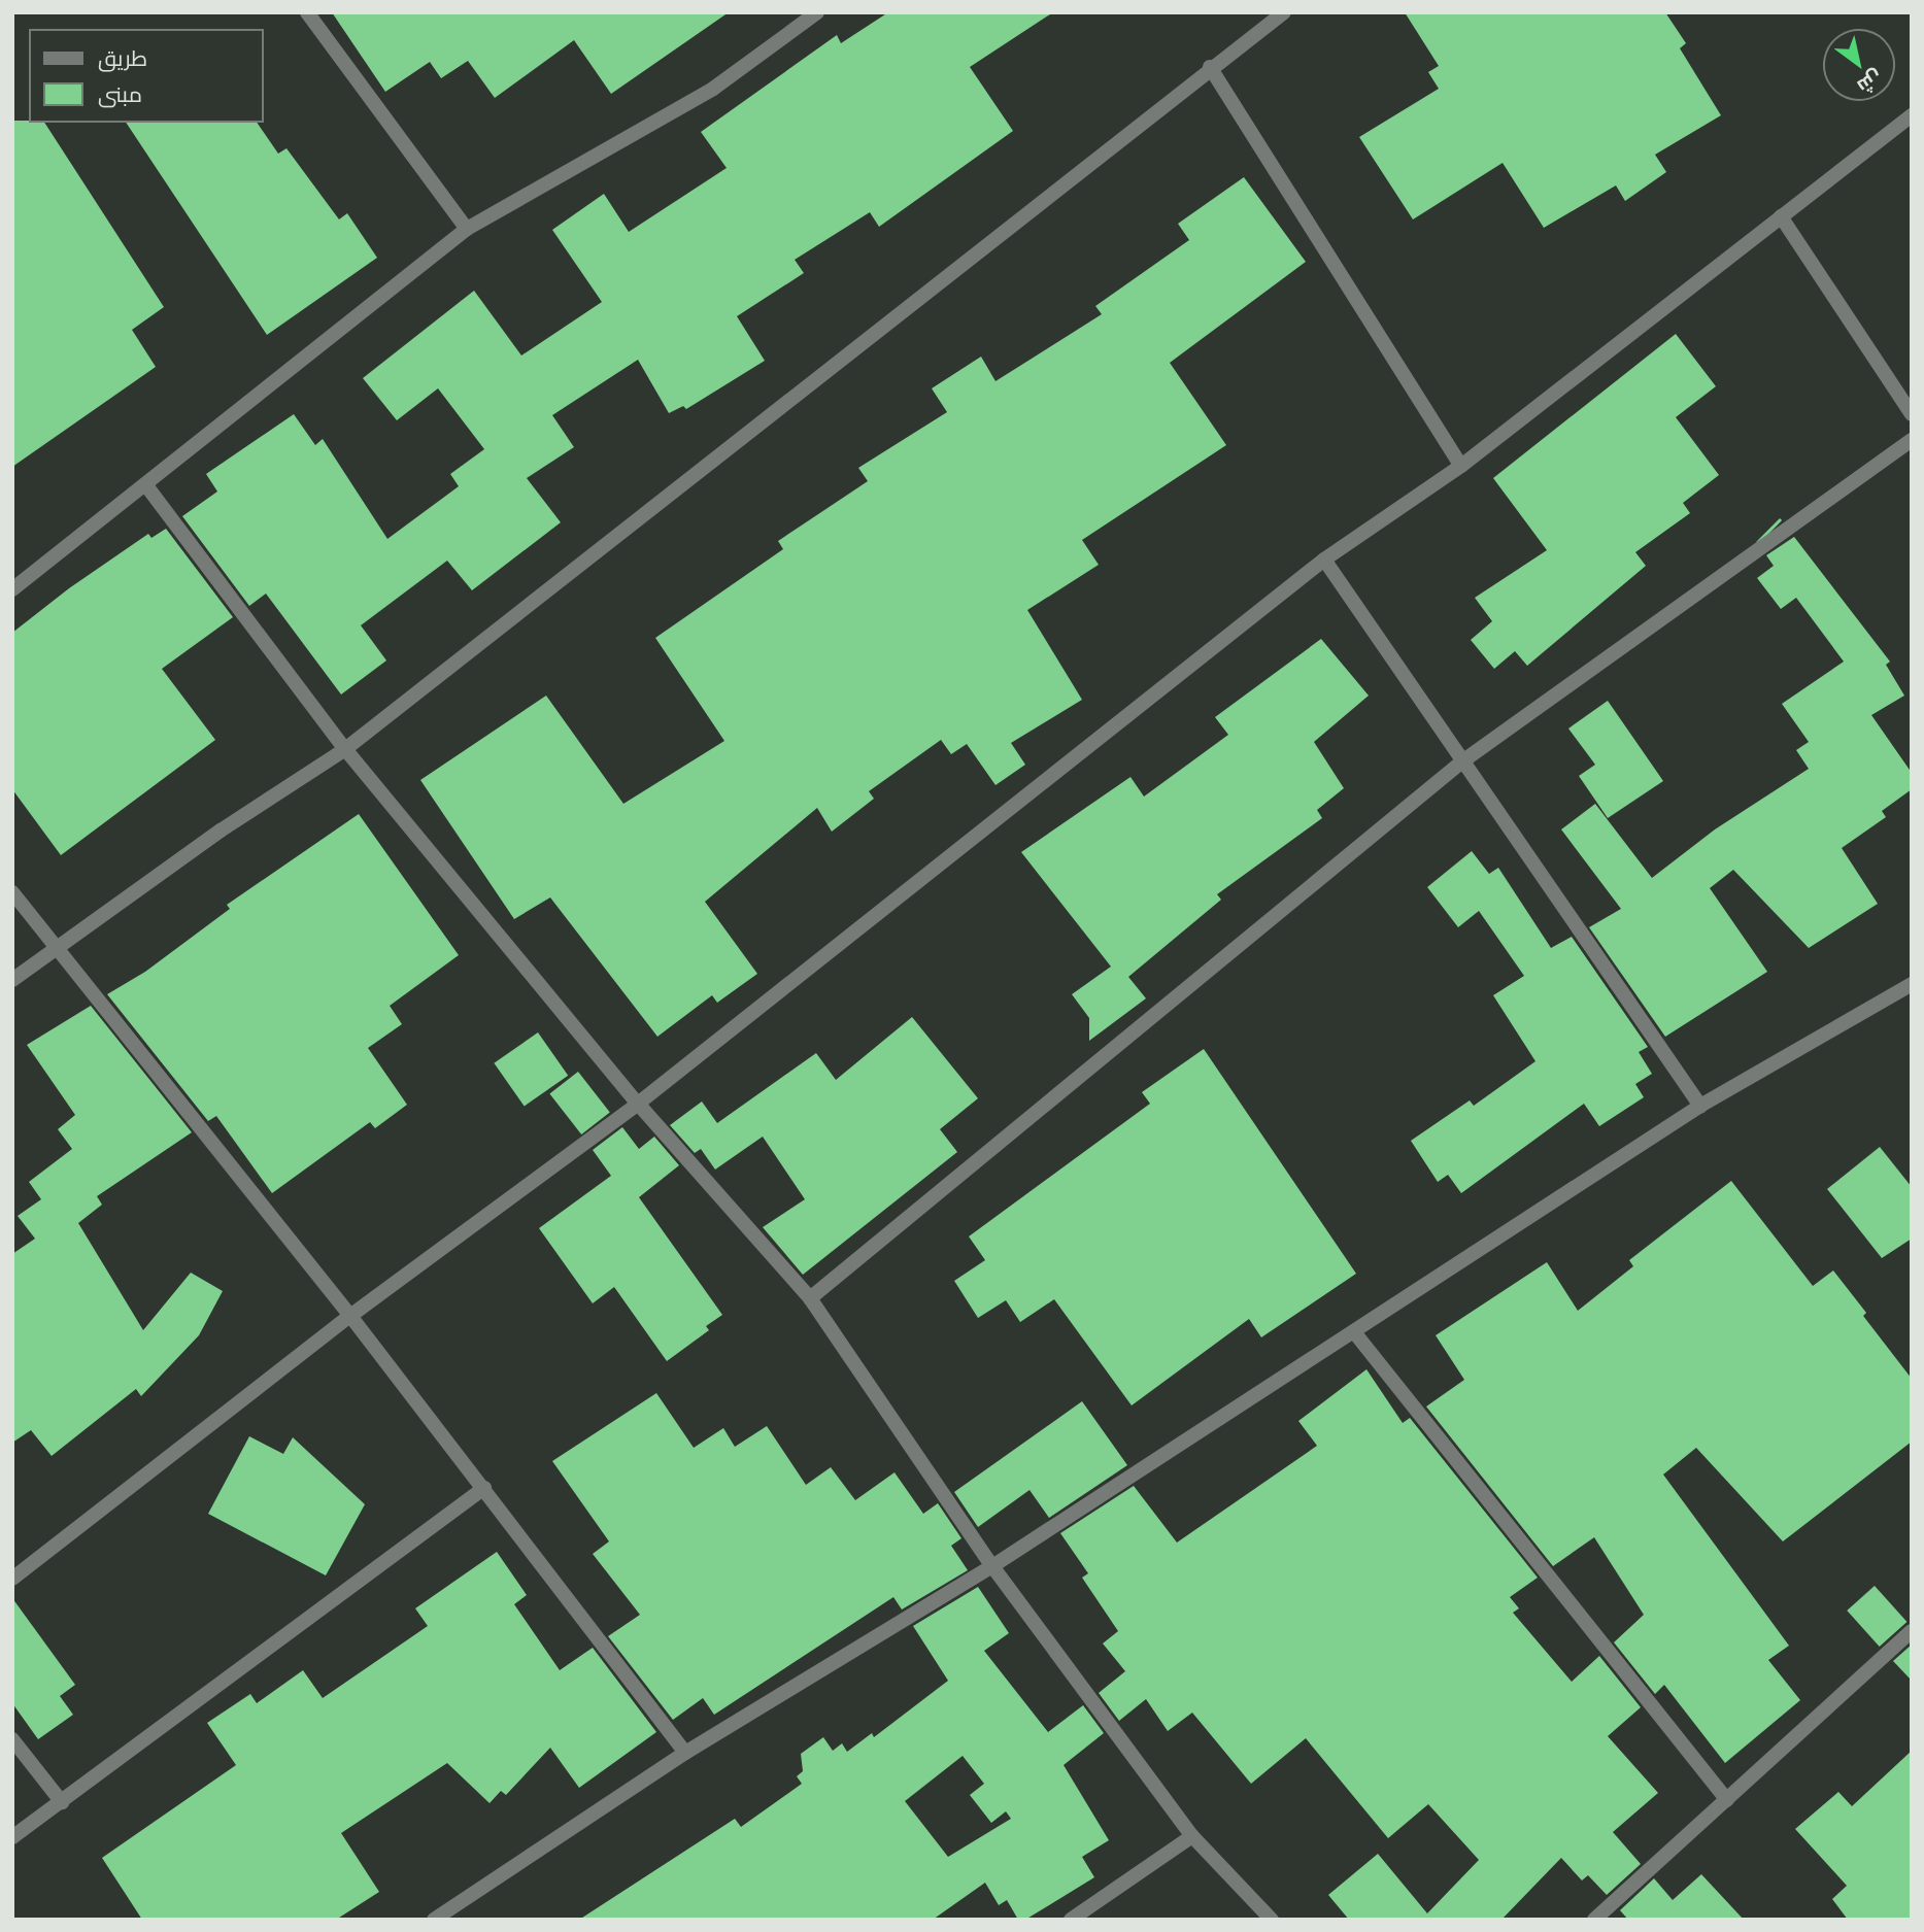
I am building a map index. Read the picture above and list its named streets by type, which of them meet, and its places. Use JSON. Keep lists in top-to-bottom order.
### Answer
{
  "legend": ["طريق", "مبنى"],
  "north": "bottom right"
}
